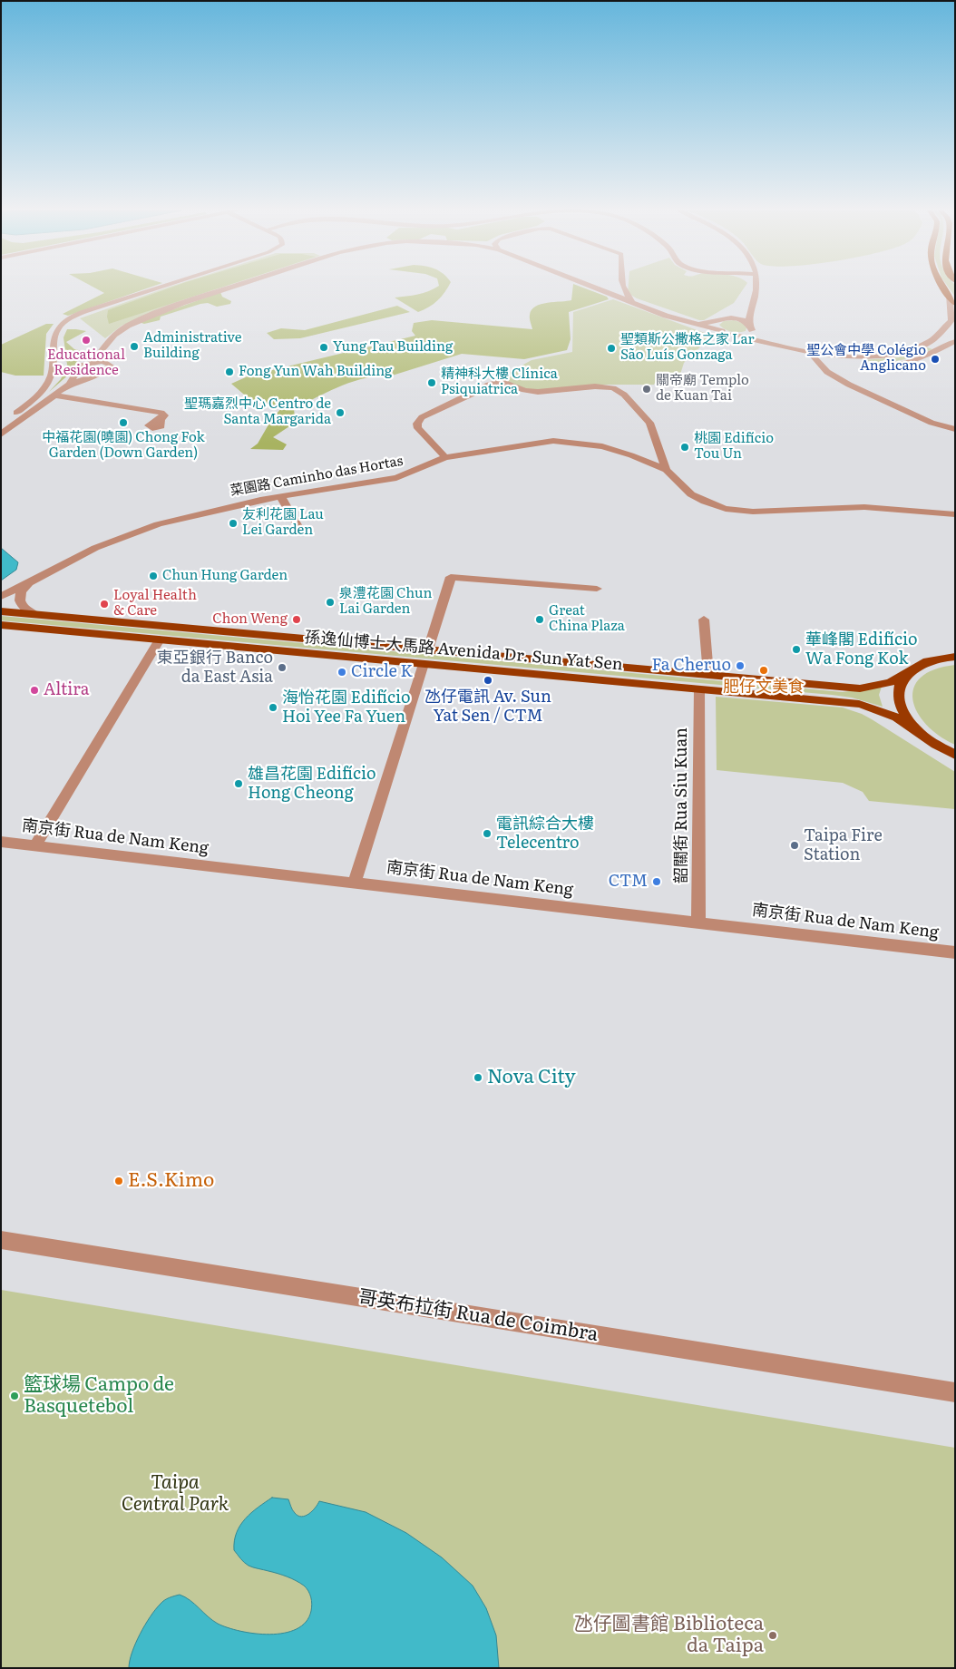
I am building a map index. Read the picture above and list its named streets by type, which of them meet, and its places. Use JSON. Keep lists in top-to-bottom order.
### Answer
{
  "streets": {
    "main road": ["孫逸仙博士大馬路 Avenida Dr. Sun Yat Sen"],
    "street": [
      "菜園路 Caminho das Hortas",
      "韶關街 Rua Siu Kuan",
      "南京街 Rua de Nam Keng",
      "哥英布拉街 Rua de Coimbra"
    ]
  },
  "crossings": [
    ["孫逸仙博士大馬路 Avenida Dr. Sun Yat Sen", "韶關街 Rua Siu Kuan"],
    ["韶關街 Rua Siu Kuan", "南京街 Rua de Nam Keng"]
  ],
  "parks": ["Taipa Central Park"],
  "places": [
    "Educational Residence",
    "Administrative Building",
    "Yung Tau Building",
    "聖類斯公撒格之家 Lar São Luís Gonzaga",
    "聖公會中學 Colégio Anglicano",
    "Fong Yun Wah Building",
    "精神科大樓 Clínica Psiquiatrica",
    "關帝廟 Templo de Kuan Tai",
    "聖瑪嘉烈中心 Centro de Santa Margarida",
    "中福花園(曉園) Chong Fok Garden (Down Garden)",
    "桃園 Edifício Tou Un",
    "友利花園 Lau Lei Garden",
    "Chun Hung Garden",
    "泉澧花園 Chun Lai Garden",
    "Loyal Health & Care",
    "Chon Weng",
    "Great China Plaza",
    "華峰閣 Edifício Wa Fong Kok",
    "Fa Cheruo",
    "東亞銀行 Banco da East Asia",
    "肥仔文美食",
    "Circle K",
    "氹仔電訊 Av. Sun Yat Sen / CTM",
    "Altira",
    "海怡花園 Edifício Hoi Yee Fa Yuen",
    "雄昌花園 Edifício Hong Cheong",
    "電訊綜合大樓 Telecentro",
    "Taipa Fire Station",
    "CTM",
    "Nova City",
    "E.S.Kimo",
    "籃球場 Campo de Basquetebol",
    "氹仔圖書館 Biblioteca da Taipa"
  ]
}
